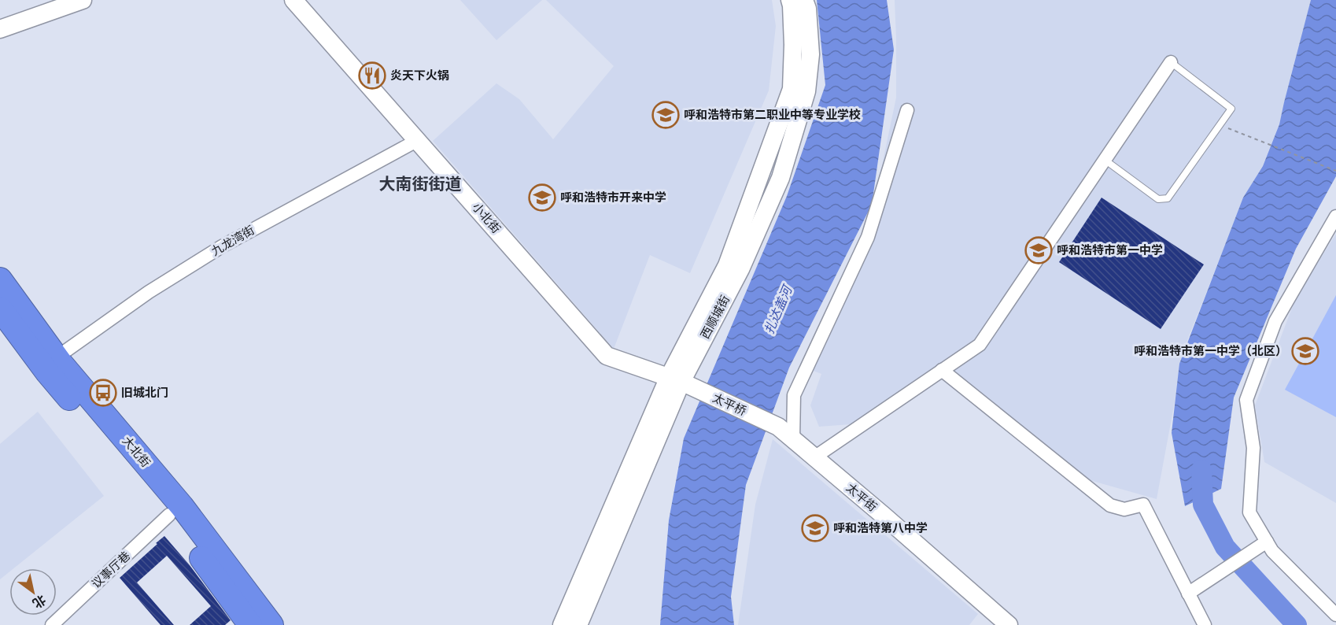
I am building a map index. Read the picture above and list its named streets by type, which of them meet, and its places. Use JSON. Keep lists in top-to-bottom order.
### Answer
{
  "streets": {
    "highway": ["大北街"],
    "main road": [
      "小北街",
      "西顺城街",
      "太平桥",
      "太平街"
    ],
    "street": ["九龙湾街", "议事厅巷"]
  },
  "crossings": [
    ["小北街", "九龙湾街"],
    ["小北街", "西顺城街"],
    ["小北街", "太平桥"],
    ["九龙湾街", "大北街"],
    ["西顺城街", "太平桥"],
    ["太平桥", "太平街"],
    ["大北街", "议事厅巷"]
  ],
  "districts": ["大南街街道"],
  "water": ["扎达盖河"],
  "places": {
    "restaurant": ["炎天下火锅"],
    "school or university": [
      "呼和浩特市第二职业中等专业学校",
      "呼和浩特市开来中学",
      "呼和浩特市第一中学",
      "呼和浩特市第一中学（北区）",
      "呼和浩特第八中学"
    ],
    "bus stop": ["旧城北门"]
  },
  "north": "bottom right"
}
